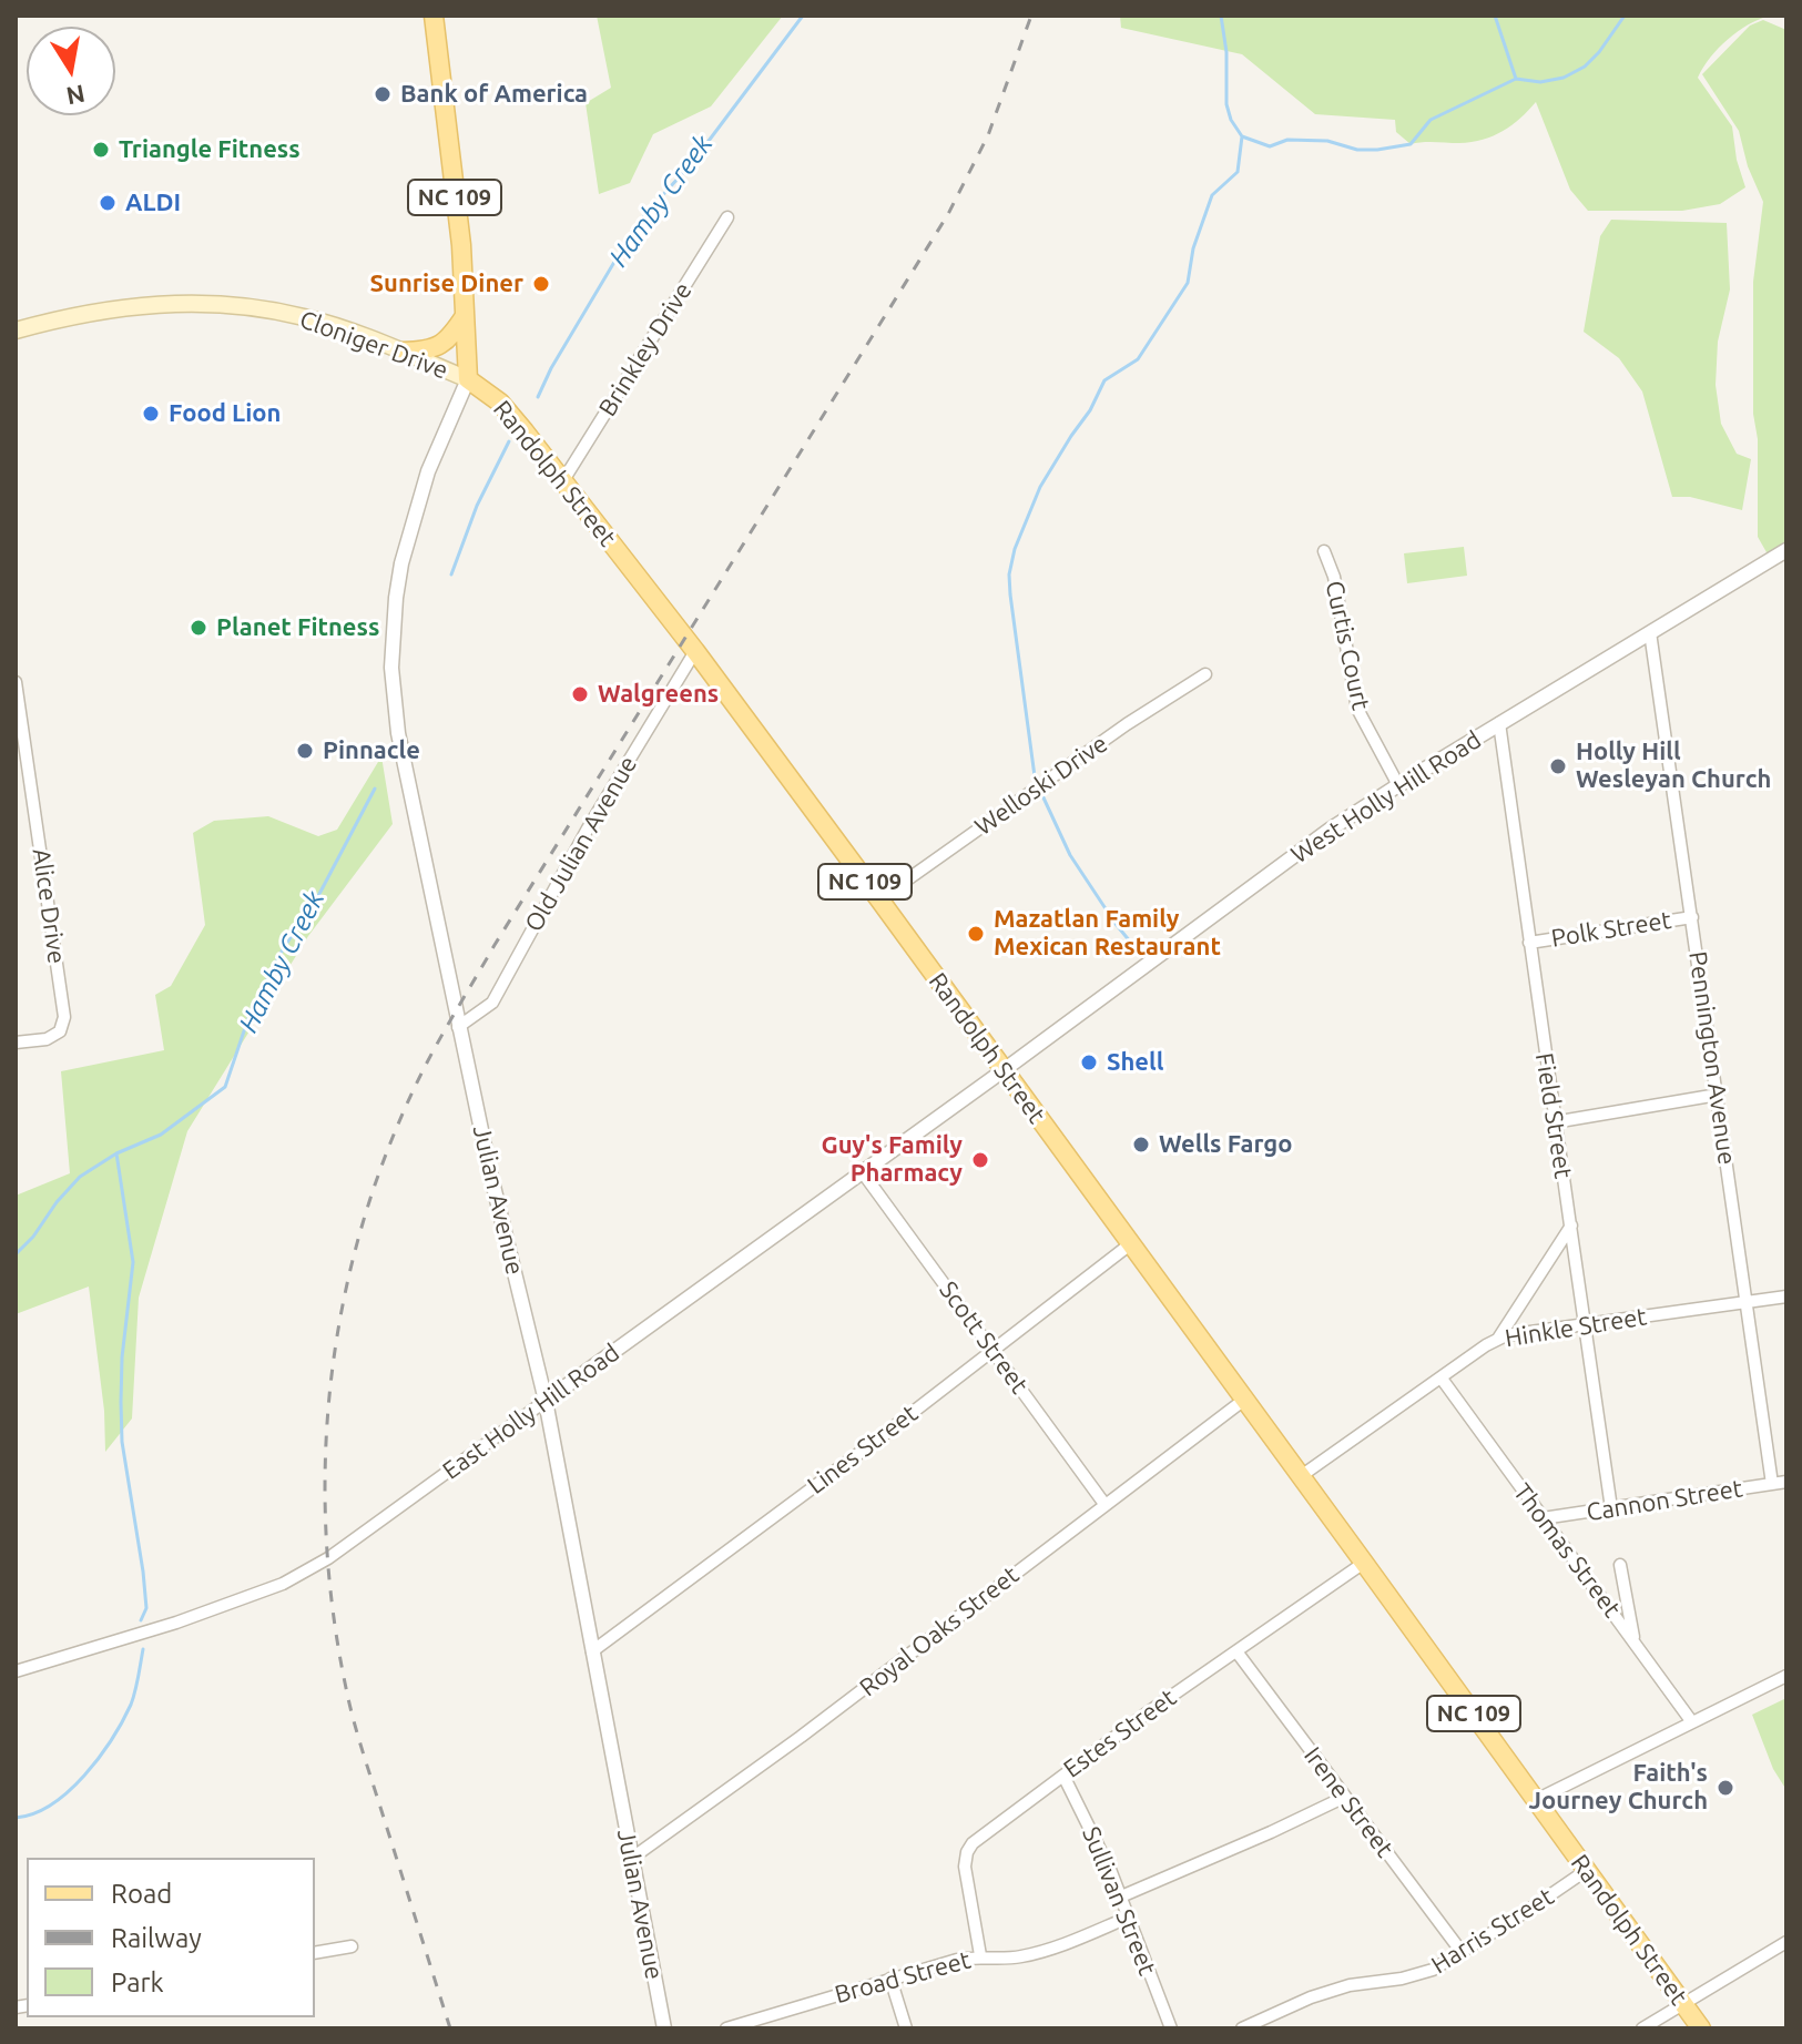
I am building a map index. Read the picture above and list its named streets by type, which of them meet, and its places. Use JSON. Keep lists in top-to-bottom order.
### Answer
{
  "streets": {
    "main road": ["NC 109", "Cloniger Drive", "Randolph Street"],
    "street": [
      "Brinkley Drive",
      "Curtis Court",
      "Welloski Drive",
      "West Holly Hill Road",
      "Old Julian Avenue",
      "Alice Drive",
      "Polk Street",
      "Pennington Avenue",
      "Field Street",
      "Julian Avenue",
      "Hinkle Street",
      "Scott Street",
      "East Holly Hill Road",
      "Lines Street",
      "Cannon Street",
      "Thomas Street",
      "Royal Oaks Street",
      "Estes Street",
      "Irene Street",
      "Sullivan Street",
      "Harris Street",
      "Broad Street"
    ]
  },
  "crossings": [
    ["NC 109", "Cloniger Drive"],
    ["NC 109", "Randolph Street"],
    ["NC 109", "Julian Avenue"],
    ["Cloniger Drive", "Randolph Street"],
    ["Cloniger Drive", "Julian Avenue"],
    ["Brinkley Drive", "Randolph Street"],
    ["Randolph Street", "Welloski Drive"],
    ["Randolph Street", "West Holly Hill Road"],
    ["Randolph Street", "Old Julian Avenue"],
    ["Randolph Street", "Julian Avenue"],
    ["Randolph Street", "Hinkle Street"],
    ["Randolph Street", "East Holly Hill Road"],
    ["Randolph Street", "Lines Street"],
    ["Randolph Street", "Royal Oaks Street"],
    ["Randolph Street", "Estes Street"],
    ["Randolph Street", "Harris Street"],
    ["Curtis Court", "West Holly Hill Road"],
    ["West Holly Hill Road", "Pennington Avenue"],
    ["West Holly Hill Road", "Field Street"],
    ["West Holly Hill Road", "East Holly Hill Road"],
    ["Old Julian Avenue", "Julian Avenue"],
    ["Polk Street", "Pennington Avenue"],
    ["Polk Street", "Field Street"],
    ["Pennington Avenue", "Hinkle Street"],
    ["Pennington Avenue", "Cannon Street"],
    ["Field Street", "Hinkle Street"],
    ["Field Street", "Cannon Street"],
    ["Julian Avenue", "East Holly Hill Road"],
    ["Julian Avenue", "Lines Street"],
    ["Julian Avenue", "Royal Oaks Street"],
    ["Hinkle Street", "Thomas Street"],
    ["Scott Street", "East Holly Hill Road"],
    ["Scott Street", "Lines Street"],
    ["Scott Street", "Royal Oaks Street"],
    ["Cannon Street", "Thomas Street"],
    ["Estes Street", "Irene Street"],
    ["Estes Street", "Sullivan Street"],
    ["Estes Street", "Broad Street"],
    ["Irene Street", "Harris Street"],
    ["Sullivan Street", "Broad Street"]
  ],
  "water": ["Hamby Creek"],
  "places": [
    "Bank of America",
    "Triangle Fitness",
    "ALDI",
    "Sunrise Diner",
    "Food Lion",
    "Planet Fitness",
    "Walgreens",
    "Pinnacle",
    "Holly Hill Wesleyan Church",
    "Mazatlan Family Mexican Restaurant",
    "Shell",
    "Wells Fargo",
    "Guy's Family Pharmacy",
    "Faith's Journey Church"
  ],
  "legend": ["Road", "Railway", "Park"],
  "north": "bottom"
}
